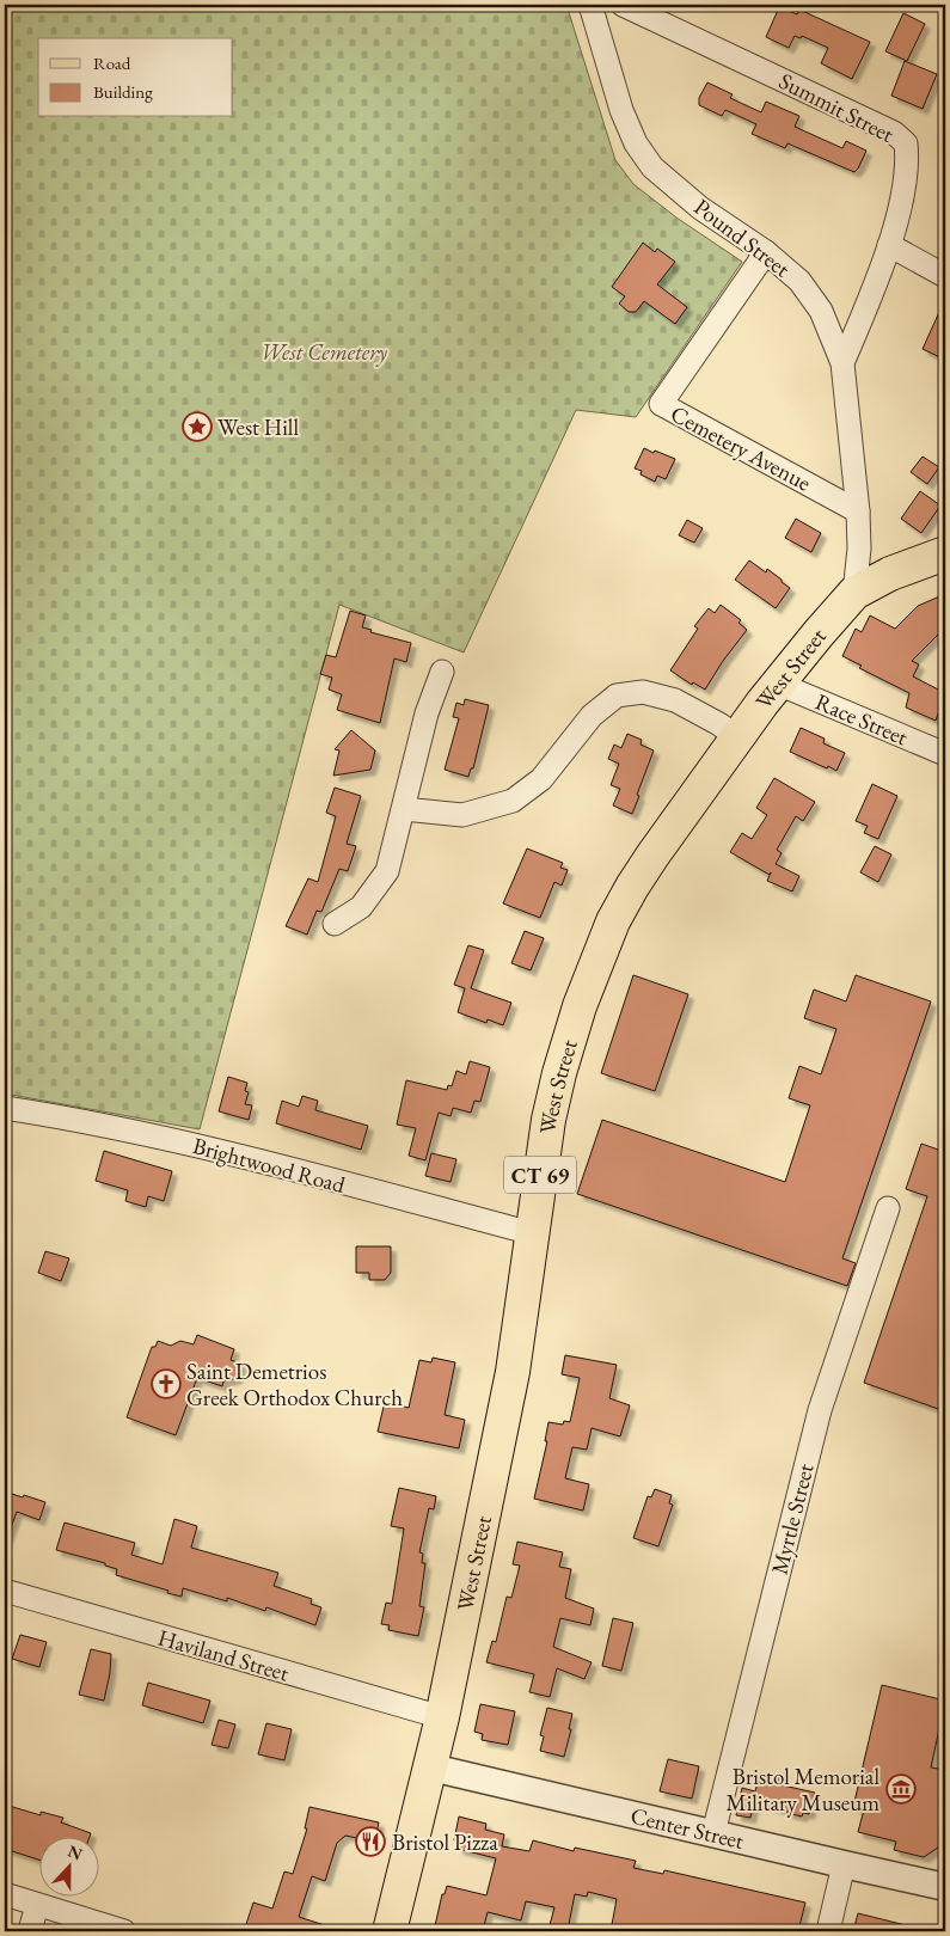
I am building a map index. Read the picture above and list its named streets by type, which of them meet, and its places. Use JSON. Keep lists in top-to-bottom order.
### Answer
{
  "streets": {
    "main road": ["West Street", "CT 69"],
    "street": [
      "Summit Street",
      "Pound Street",
      "Cemetery Avenue",
      "Race Street",
      "Brightwood Road",
      "Myrtle Street",
      "Haviland Street",
      "Center Street"
    ]
  },
  "crossings": [
    ["Summit Street", "Pound Street"],
    ["Pound Street", "Cemetery Avenue"],
    ["Pound Street", "West Street"],
    ["West Street", "Race Street"],
    ["West Street", "Brightwood Road"],
    ["West Street", "Haviland Street"],
    ["West Street", "Center Street"],
    ["Myrtle Street", "Center Street"]
  ],
  "parks": ["West Cemetery"],
  "places": {
    "place": ["West Hill"],
    "church": ["Saint Demetrios Greek Orthodox Church"],
    "museum": ["Bristol Memorial Military Museum"],
    "restaurant": ["Bristol Pizza"]
  },
  "legend": ["Road", "Building"],
  "north": "top"
}
